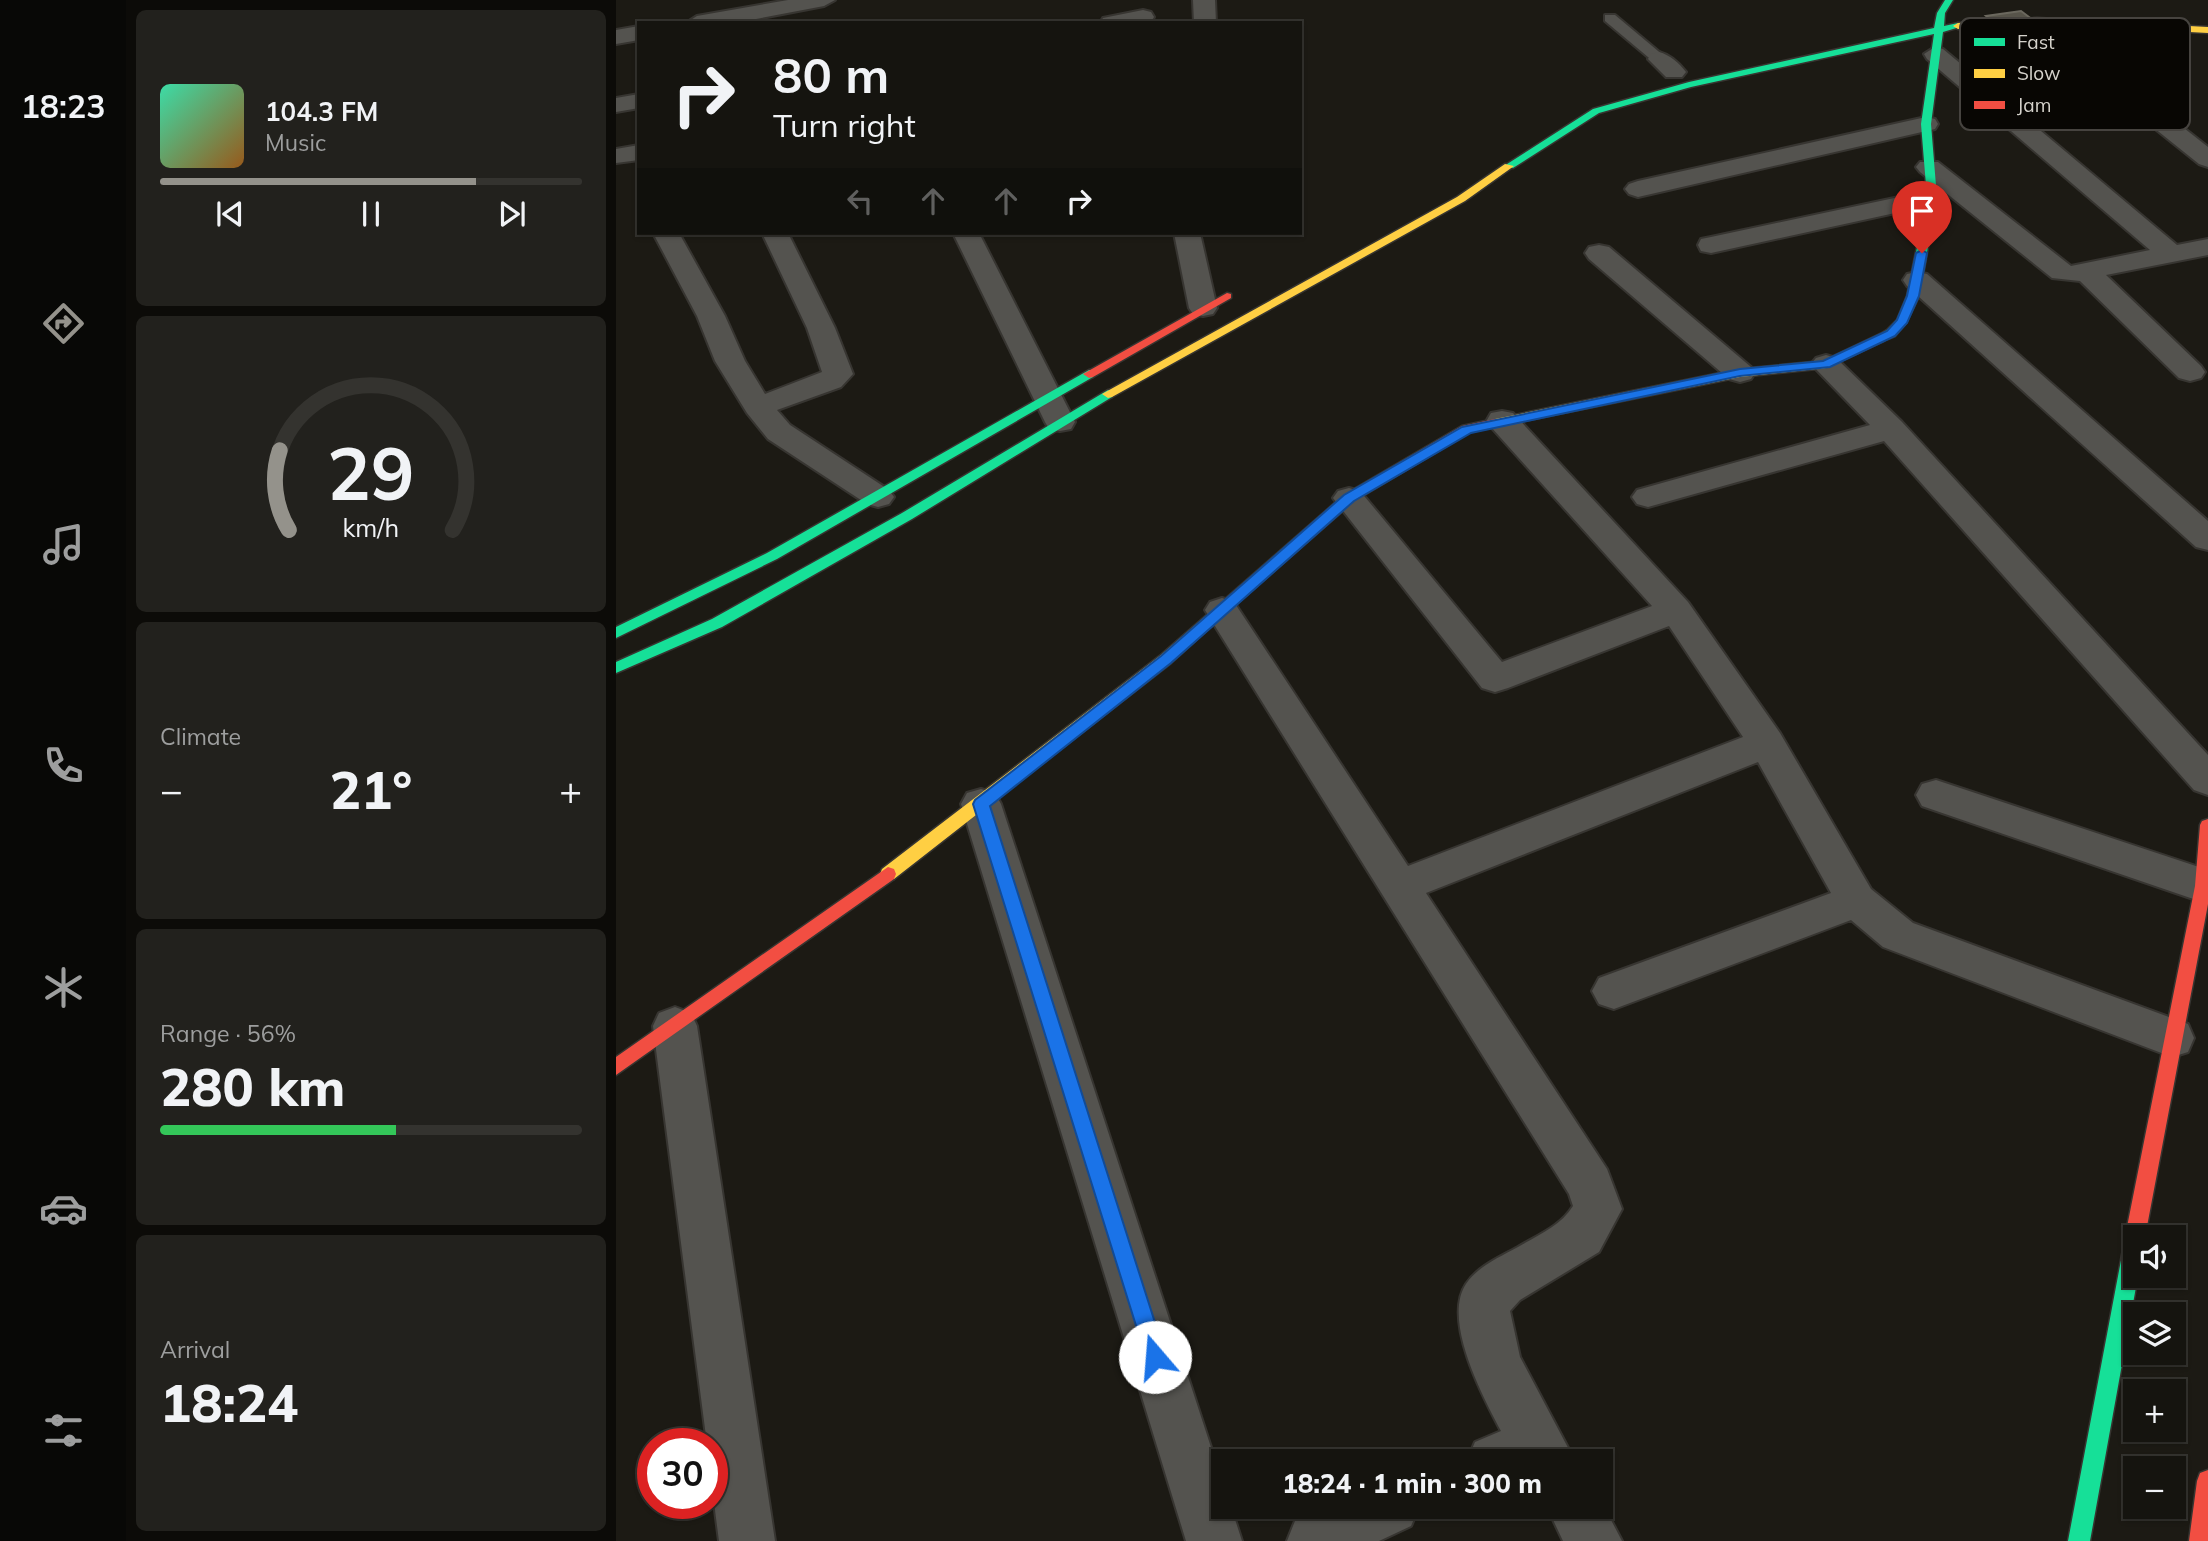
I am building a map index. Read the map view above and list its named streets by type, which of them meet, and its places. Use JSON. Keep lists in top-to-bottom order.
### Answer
{
  "legend": ["Fast", "Slow", "Jam"],
  "page": {
    "tabs": "18:23",
    "turn": ["80 m", "Turn right"],
    "song": ["104.3 FM", "Music"],
    "tile": [
      "Climate",
      ["Range · 56%", "280 km"],
      ["Arrival", "18:24"]
    ],
    "heat": ["−", "21°", "+"],
    "map_buttons": ["+", "−"],
    "limit": "30",
    "trip": "18:24 · 1 min · 300 m",
    "gauge": ["29", "km/h"]
  }
}
